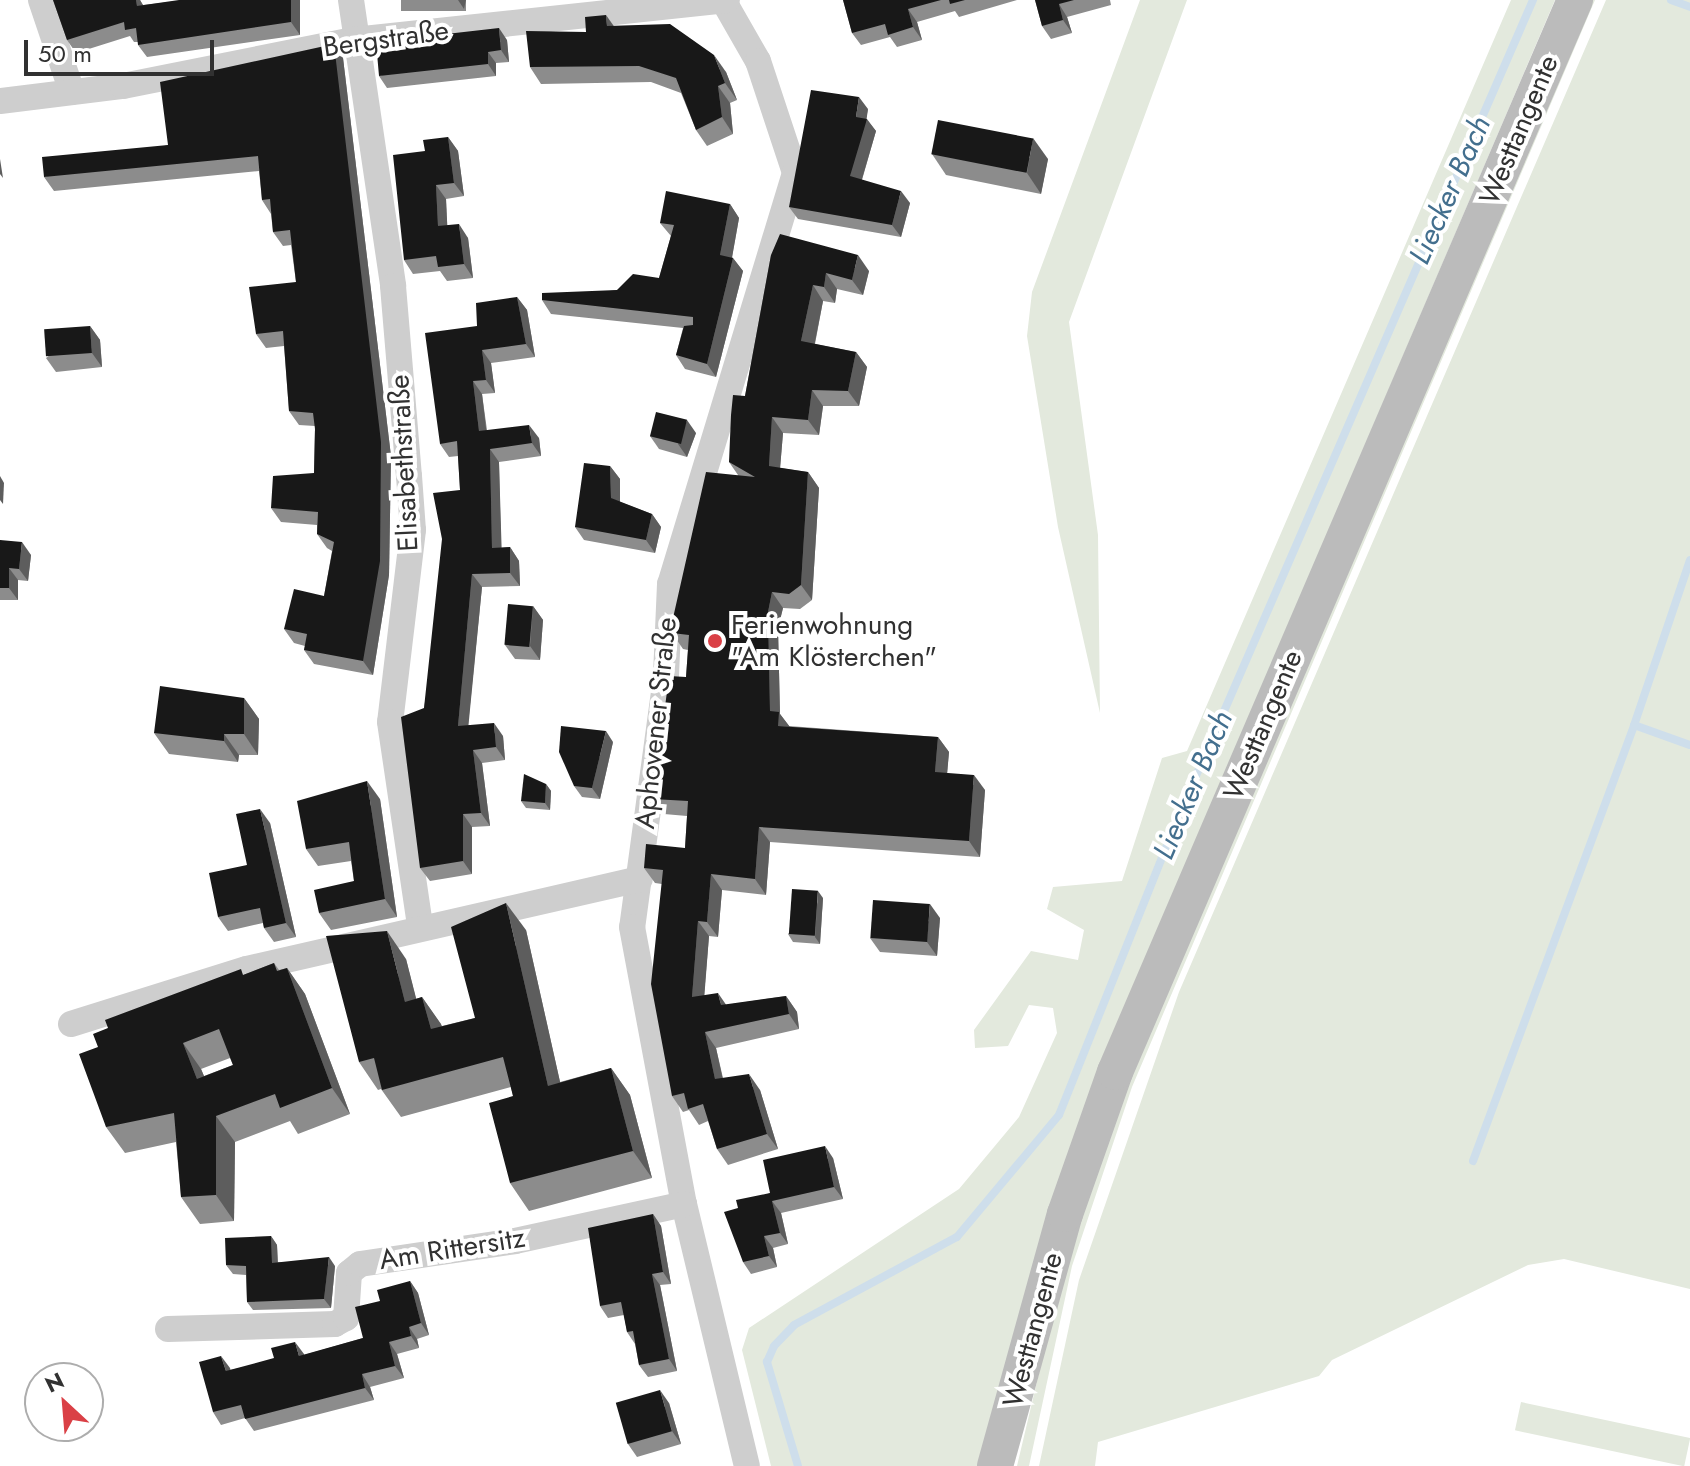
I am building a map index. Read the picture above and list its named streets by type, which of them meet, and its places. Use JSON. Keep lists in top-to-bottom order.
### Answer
{
  "streets": {
    "main road": ["Westtangente"],
    "street": [
      "Bergstraße",
      "Elisabethstraße",
      "Aphovener Straße",
      "Am Rittersitz"
    ]
  },
  "crossings": [
    ["Bergstraße", "Elisabethstraße"],
    ["Bergstraße", "Aphovener Straße"],
    ["Aphovener Straße", "Am Rittersitz"]
  ],
  "water": ["Liecker Bach"],
  "places": ["Ferienwohnung \"Am Klösterchen\""],
  "scale_bar": "50 m",
  "north": "top left"
}
